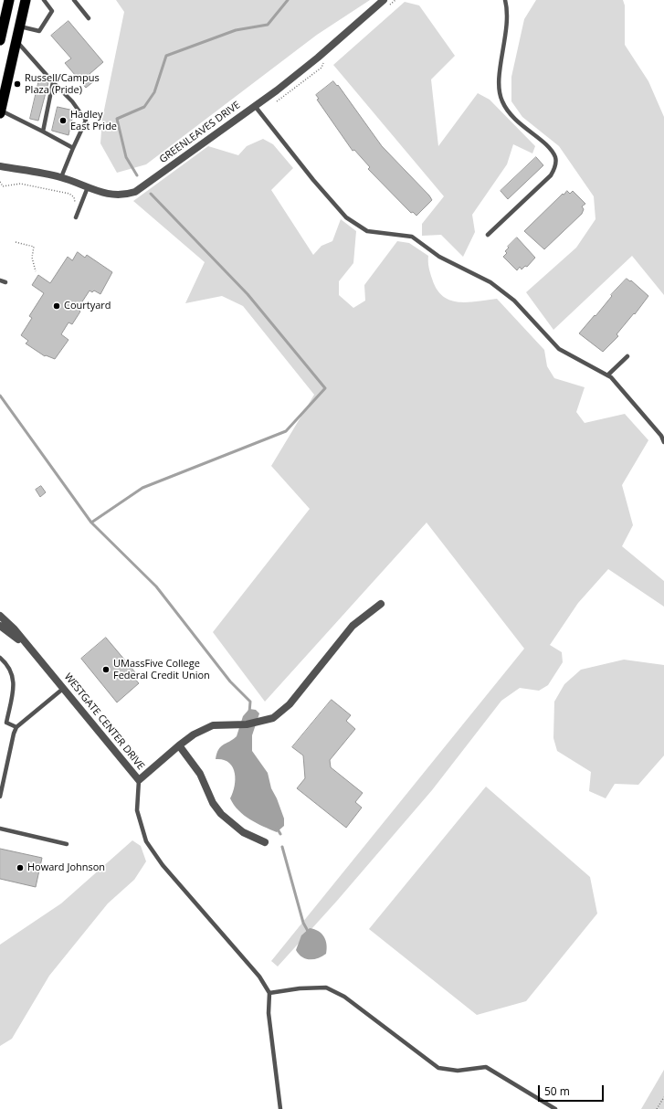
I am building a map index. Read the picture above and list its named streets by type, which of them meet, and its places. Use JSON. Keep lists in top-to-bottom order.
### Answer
{
  "streets": {
    "street": ["GREENLEAVES DRIVE", "WESTGATE CENTER DRIVE"]
  },
  "places": [
    "Russell/Campus Plaza (Pride)",
    "Hadley East Pride",
    "Courtyard",
    "UMassFive College Federal Credit Union",
    "Howard Johnson"
  ],
  "scale_bar": "50 m"
}
